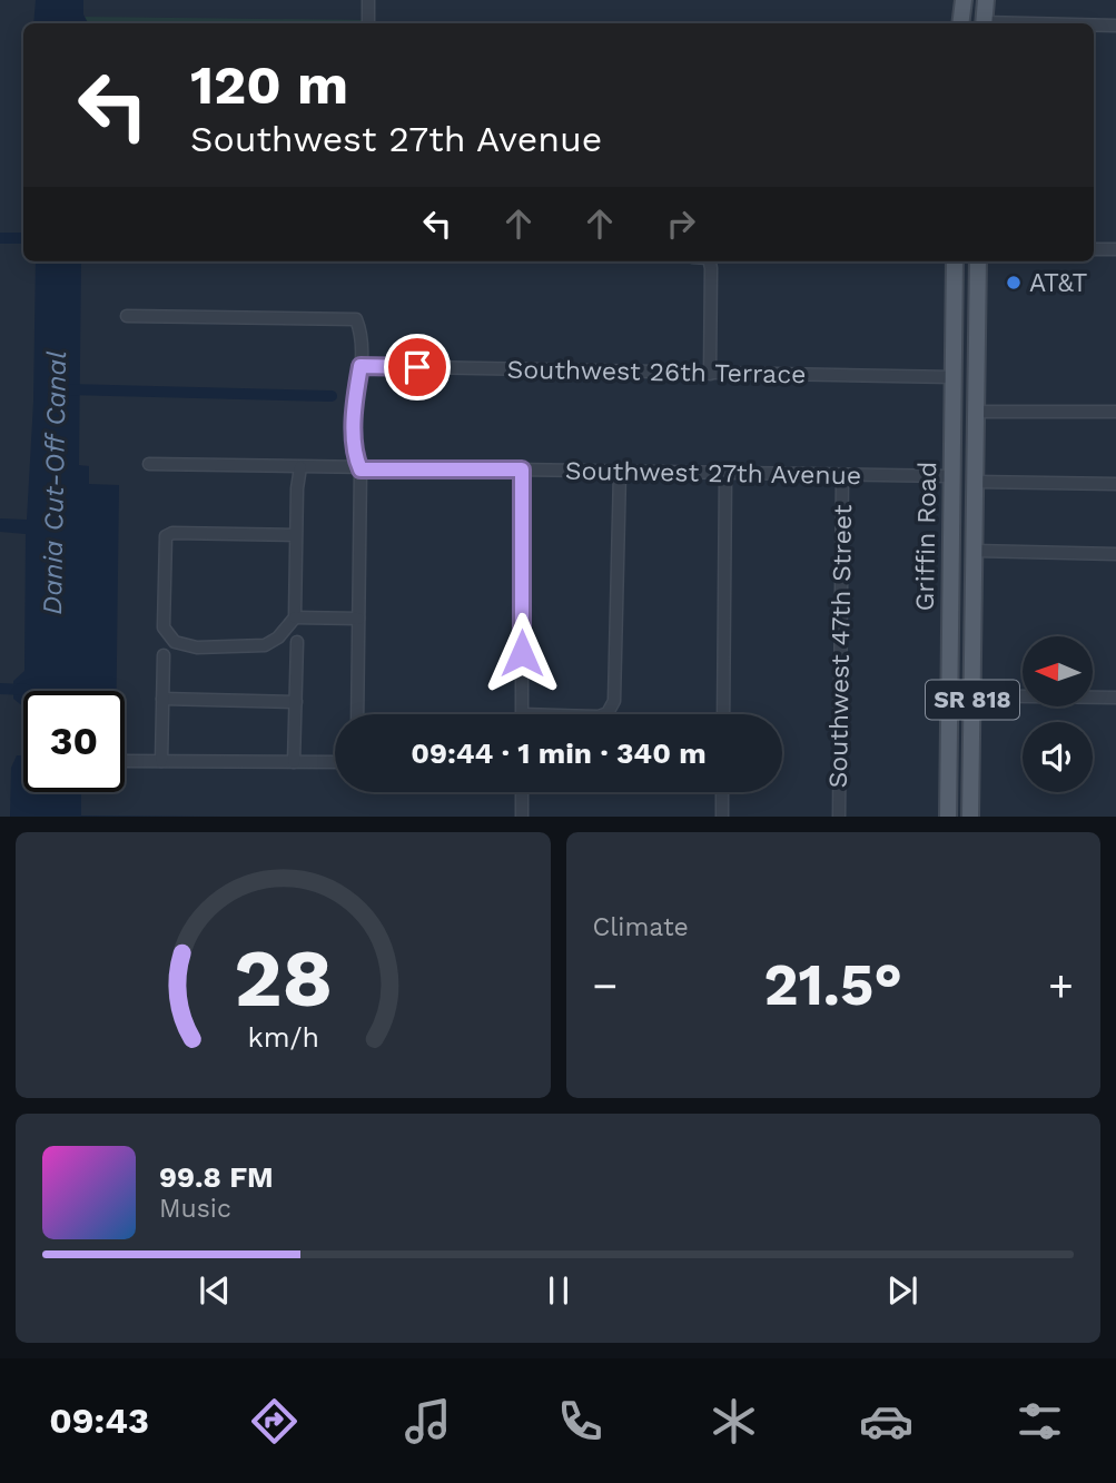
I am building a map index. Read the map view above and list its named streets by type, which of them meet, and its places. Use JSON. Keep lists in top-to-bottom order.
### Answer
{
  "streets": {
    "main road": ["Griffin Road", "SR 818"],
    "street": ["Southwest 26th Terrace", "Southwest 27th Avenue", "Southwest 47th Street"]
  },
  "crossings": [
    ["Southwest 26th Terrace", "Griffin Road"],
    ["Southwest 27th Avenue", "Griffin Road"],
    ["Southwest 27th Avenue", "Southwest 47th Street"]
  ],
  "water": ["Dania Cut-Off Canal"],
  "places": ["AT&T"],
  "north": "left",
  "page": {
    "turn": ["120 m", "Southwest 27th Avenue"],
    "limit": "30",
    "trip": "09:44 · 1 min · 340 m",
    "tile": "Climate",
    "heat": ["−", "21.5°", "+"],
    "song": ["99.8 FM", "Music"],
    "tabs": "09:43",
    "gauge": ["28", "km/h"]
  }
}
